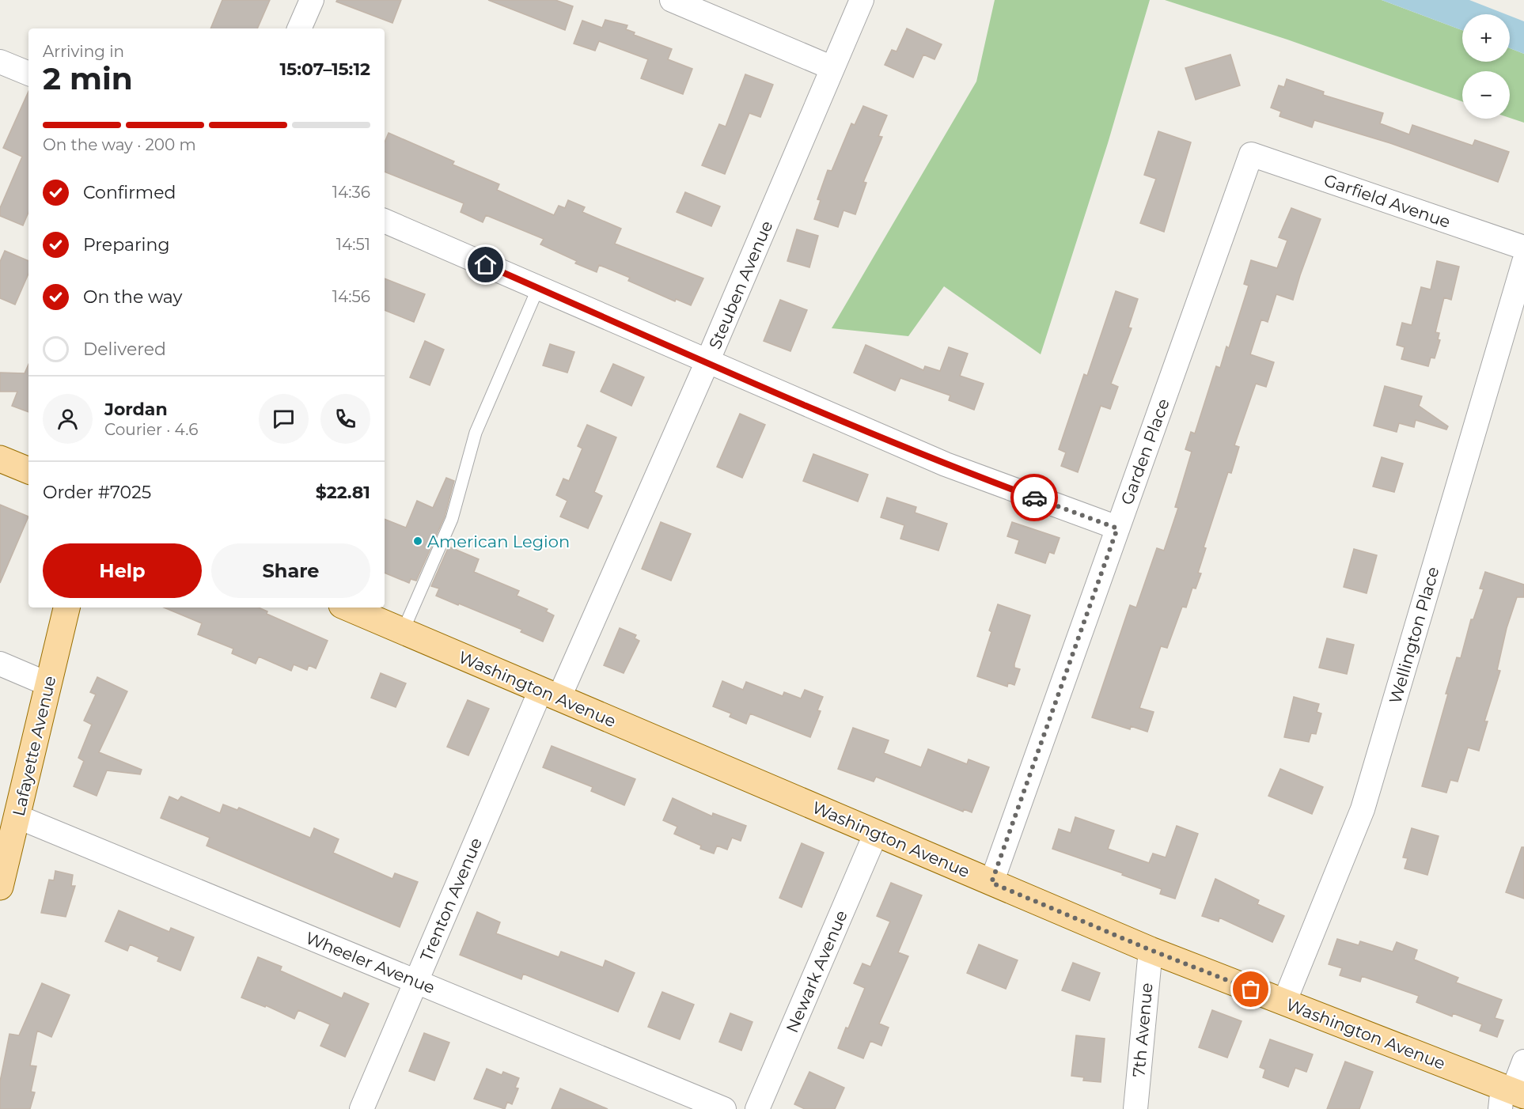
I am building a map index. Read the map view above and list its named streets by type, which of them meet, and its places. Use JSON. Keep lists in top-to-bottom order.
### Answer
{
  "streets": {
    "main road": ["Washington Avenue", "Lafayette Avenue"],
    "street": [
      "Garfield Avenue",
      "Steuben Avenue",
      "Garden Place",
      "Wellington Place",
      "Trenton Avenue",
      "Wheeler Avenue",
      "Newark Avenue",
      "7th Avenue"
    ]
  },
  "crossings": [
    ["Garfield Avenue", "Garden Place"],
    ["Steuben Avenue", "Washington Avenue"],
    ["Steuben Avenue", "Trenton Avenue"],
    ["Garden Place", "Washington Avenue"],
    ["Wellington Place", "Washington Avenue"],
    ["Washington Avenue", "Trenton Avenue"],
    ["Washington Avenue", "Newark Avenue"],
    ["Washington Avenue", "7th Avenue"],
    ["Lafayette Avenue", "Wheeler Avenue"],
    ["Trenton Avenue", "Wheeler Avenue"]
  ],
  "places": ["American Legion"],
  "page": {
    "map_buttons": ["+", "−"],
    "heading": ["2 min", "Arriving in", "15:07–15:12"],
    "panel": [
      "Jordan",
      "Courier · 4.6",
      "Order #7025",
      "$22.81"
    ],
    "bar": "On the way · 200 m",
    "list": [
      ["Confirmed", "14:36"],
      ["Preparing", "14:51"],
      ["On the way", "14:56"],
      "Delivered"
    ],
    "buttons": ["Help", "Share"]
  }
}
